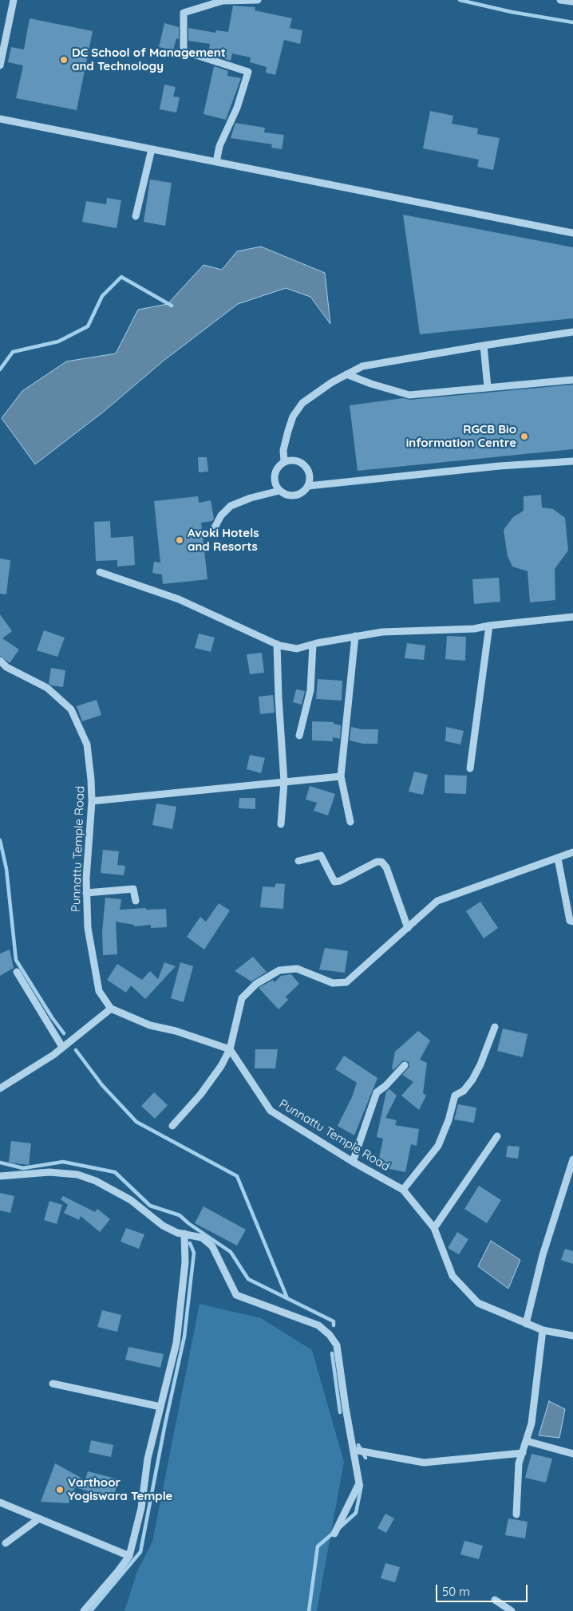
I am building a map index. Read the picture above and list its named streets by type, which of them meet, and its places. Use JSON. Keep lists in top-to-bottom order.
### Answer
{
  "streets": {
    "street": ["Punnattu Temple Road"]
  },
  "places": [
    "DC School of Management and Technology",
    "RGCB Bio information Centre",
    "Avoki Hotels and Resorts",
    "Varthoor Yogiswara Temple"
  ],
  "scale_bar": "50 m"
}
